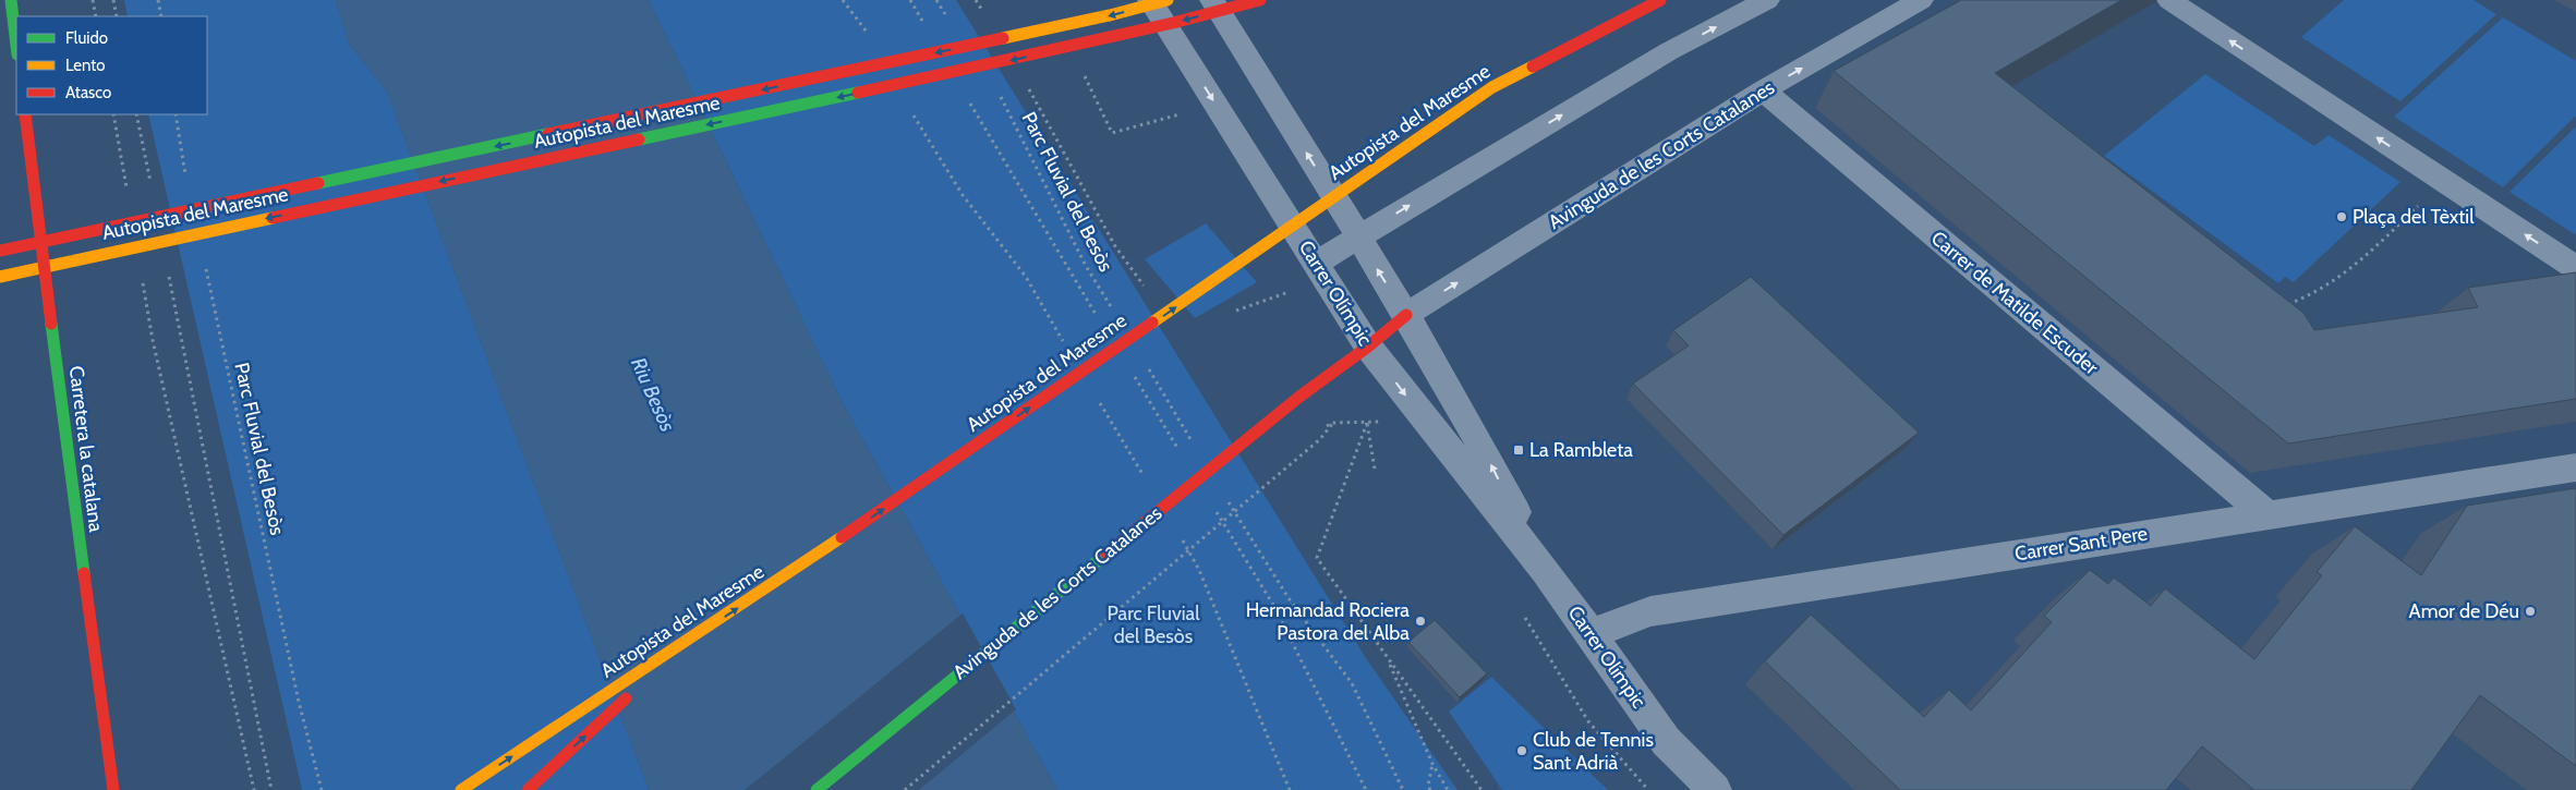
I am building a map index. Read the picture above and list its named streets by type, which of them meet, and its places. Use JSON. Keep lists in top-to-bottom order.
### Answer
{
  "streets": {
    "main road": ["Autopista del Maresme", "Avinguda de les Corts Catalanes", "Carretera la catalana"],
    "street": ["Carrer Olímpic", "Carrer de Matilde Escuder", "Carrer Sant Pere"],
    "path": ["Parc Fluvial del Besòs"]
  },
  "crossings": [
    ["Avinguda de les Corts Catalanes", "Carrer Olímpic"],
    ["Avinguda de les Corts Catalanes", "Carrer de Matilde Escuder"],
    ["Carrer Olímpic", "Carrer Sant Pere"],
    ["Carrer de Matilde Escuder", "Carrer Sant Pere"]
  ],
  "water": ["Riu Besòs"],
  "parks": ["Parc Fluvial del Besòs"],
  "places": {
    "other": [
      "Plaça del Tèxtil",
      "Amor de Déu",
      "Hermandad Rociera Pastora del Alba",
      "Club de Tennis Sant Adrià"
    ],
    "transit": ["La Rambleta"]
  },
  "legend": ["Fluido", "Lento", "Atasco"]
}
